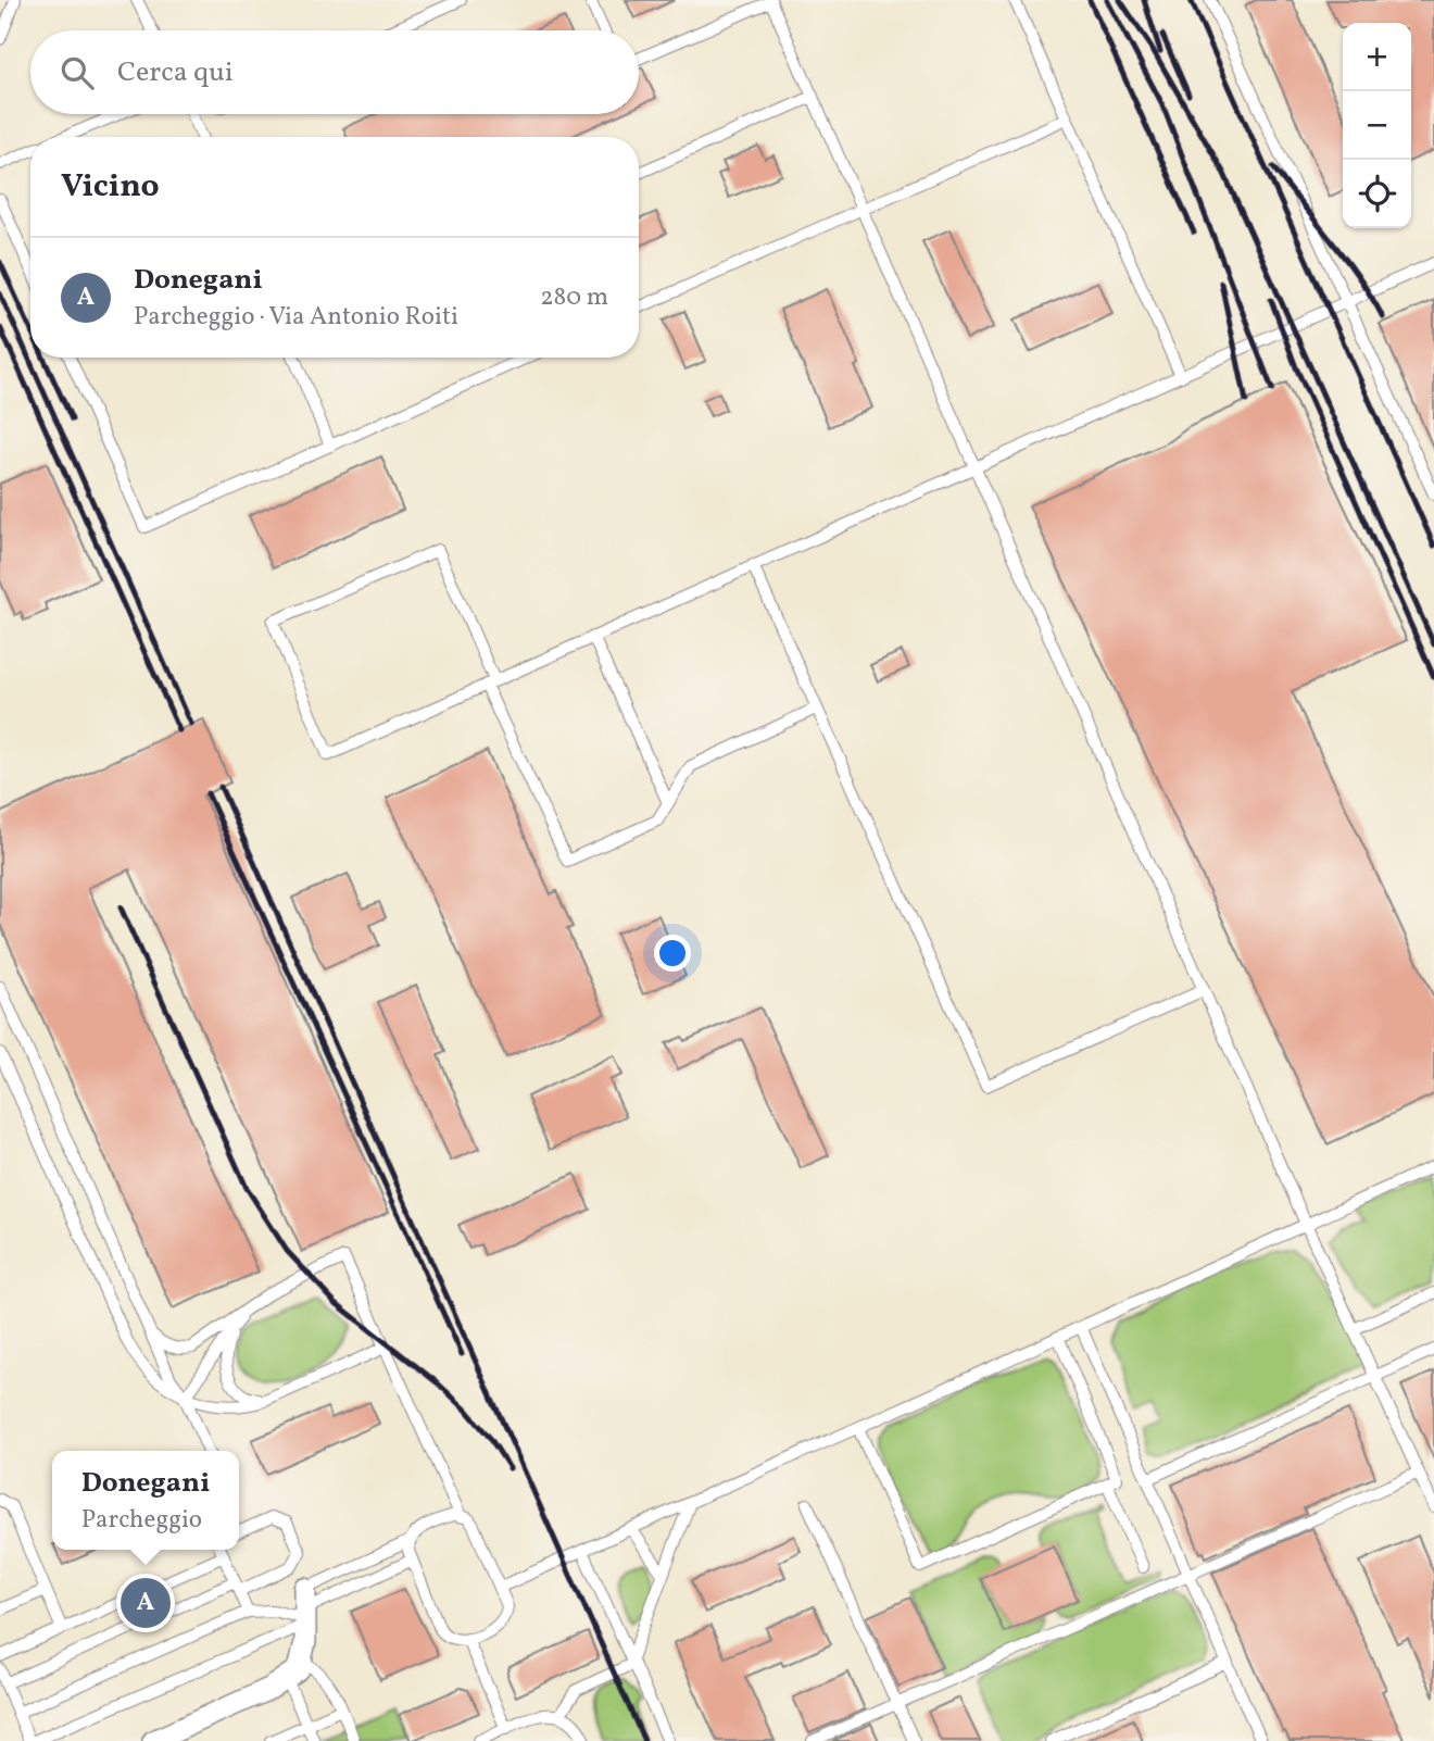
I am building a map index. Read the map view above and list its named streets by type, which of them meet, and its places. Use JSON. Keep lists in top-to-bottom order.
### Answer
{
  "page": {
    "map_buttons": ["+", "−"],
    "search": "Cerca qui",
    "heading": "Vicino",
    "list": [
      {
        "mark": "A",
        "name": "Donegani",
        "note": "Parcheggio · Via Antonio Roiti",
        "value": "280 m"
      }
    ],
    "popup": ["Donegani", "Parcheggio"],
    "pins": "A"
  }
}
